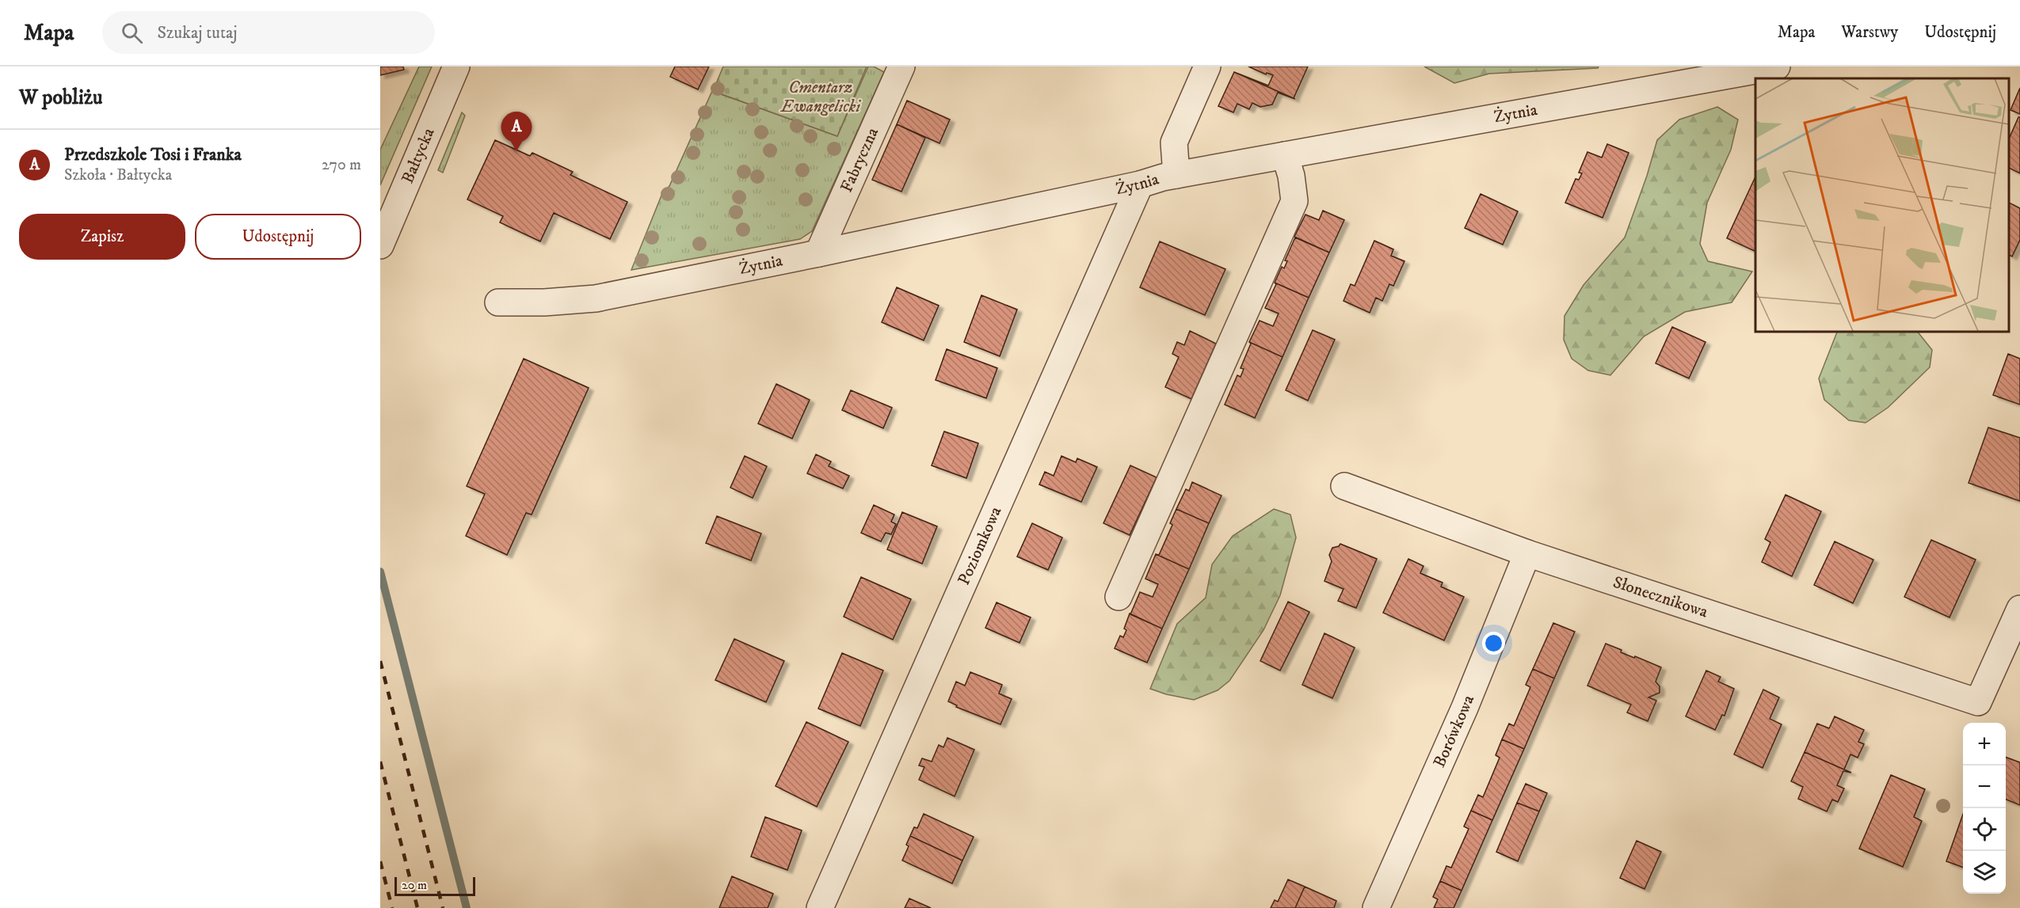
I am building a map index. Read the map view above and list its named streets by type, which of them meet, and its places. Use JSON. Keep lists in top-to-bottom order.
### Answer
{
  "streets": {
    "street": [
      "Żytnia",
      "Bałtycka",
      "Fabryczna",
      "Poziomkowa",
      "Słonecznikowa",
      "Borówkowa"
    ]
  },
  "crossings": [
    ["Żytnia", "Fabryczna"],
    ["Żytnia", "Poziomkowa"],
    ["Słonecznikowa", "Borówkowa"]
  ],
  "parks": ["Cmentarz Ewangelicki"],
  "scale_bar": "20 m",
  "page": {
    "header": "Mapa",
    "search": "Szukaj tutaj",
    "nav": ["Mapa", "Warstwy", "Udostępnij"],
    "heading": "W pobliżu",
    "pins": "A",
    "list": [
      {
        "mark": "A",
        "name": "Przedszkole Tosi i Franka",
        "note": "Szkoła · Bałtycka",
        "value": "270 m"
      }
    ],
    "buttons": ["Zapisz", "Udostępnij"],
    "map_buttons": ["+", "−"],
    "scale": "20 m"
  }
}
